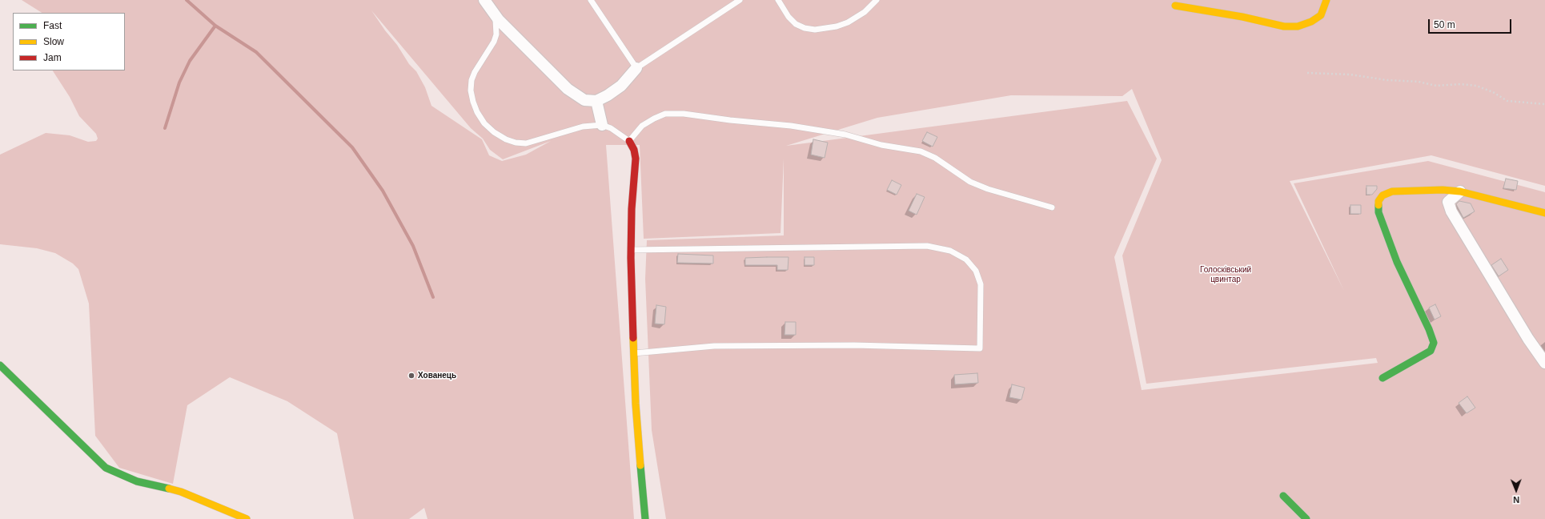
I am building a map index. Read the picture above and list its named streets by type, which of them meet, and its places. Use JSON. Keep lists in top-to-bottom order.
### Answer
{
  "parks": ["Голосківський цвинтар"],
  "places": ["Хованець"],
  "legend": ["Fast", "Slow", "Jam"],
  "scale_bar": "50 m",
  "north": "bottom"
}
